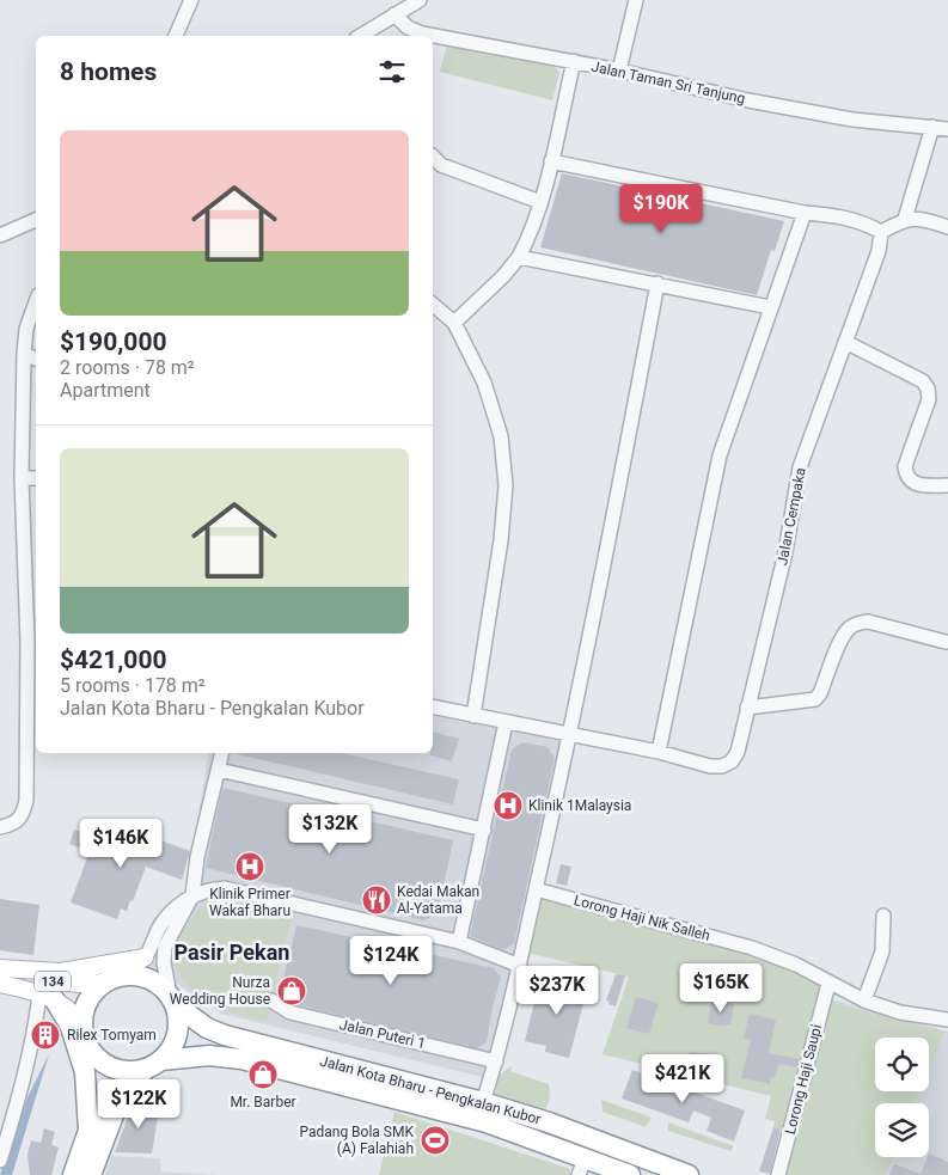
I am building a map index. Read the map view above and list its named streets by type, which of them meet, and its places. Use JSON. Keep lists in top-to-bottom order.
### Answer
{
  "streets": {
    "highway": ["Jalan Kota Bharu - Pengkalan Kubor"],
    "main road": ["134"],
    "street": [
      "Jalan Taman Sri Tanjung",
      "Jalan Cempaka",
      "Lorong Haji Nik Salleh",
      "Jalan Puteri 1",
      "Lorong Haji Saupi"
    ]
  },
  "crossings": [
    ["Lorong Haji Nik Salleh", "Lorong Haji Saupi"],
    ["134", "Jalan Kota Bharu - Pengkalan Kubor"]
  ],
  "districts": ["Pasir Pekan"],
  "places": {
    "hospital": ["Klinik 1Malaysia", "Klinik Primer Wakaf Bharu"],
    "restaurant": ["Kedai Makan Al-Yatama"],
    "shop": ["Nurza Wedding House", "Mr. Barber"],
    "building": ["Rilex Tomyam"],
    "sports": ["Padang Bola SMK (A) Falahiah"]
  },
  "page": {
    "heading": "8 homes",
    "list": [
      {
        "name": "$190,000",
        "note": "2 rooms · 78 m² · Apartment"
      },
      {
        "name": "$421,000",
        "note": "5 rooms · 178 m² · Jalan Kota Bharu - Pengkalan Kubor"
      }
    ],
    "price": [
      "$190K",
      "$132K",
      "$146K",
      "$124K",
      "$165K",
      "$237K",
      "$421K",
      "$122K"
    ]
  }
}
